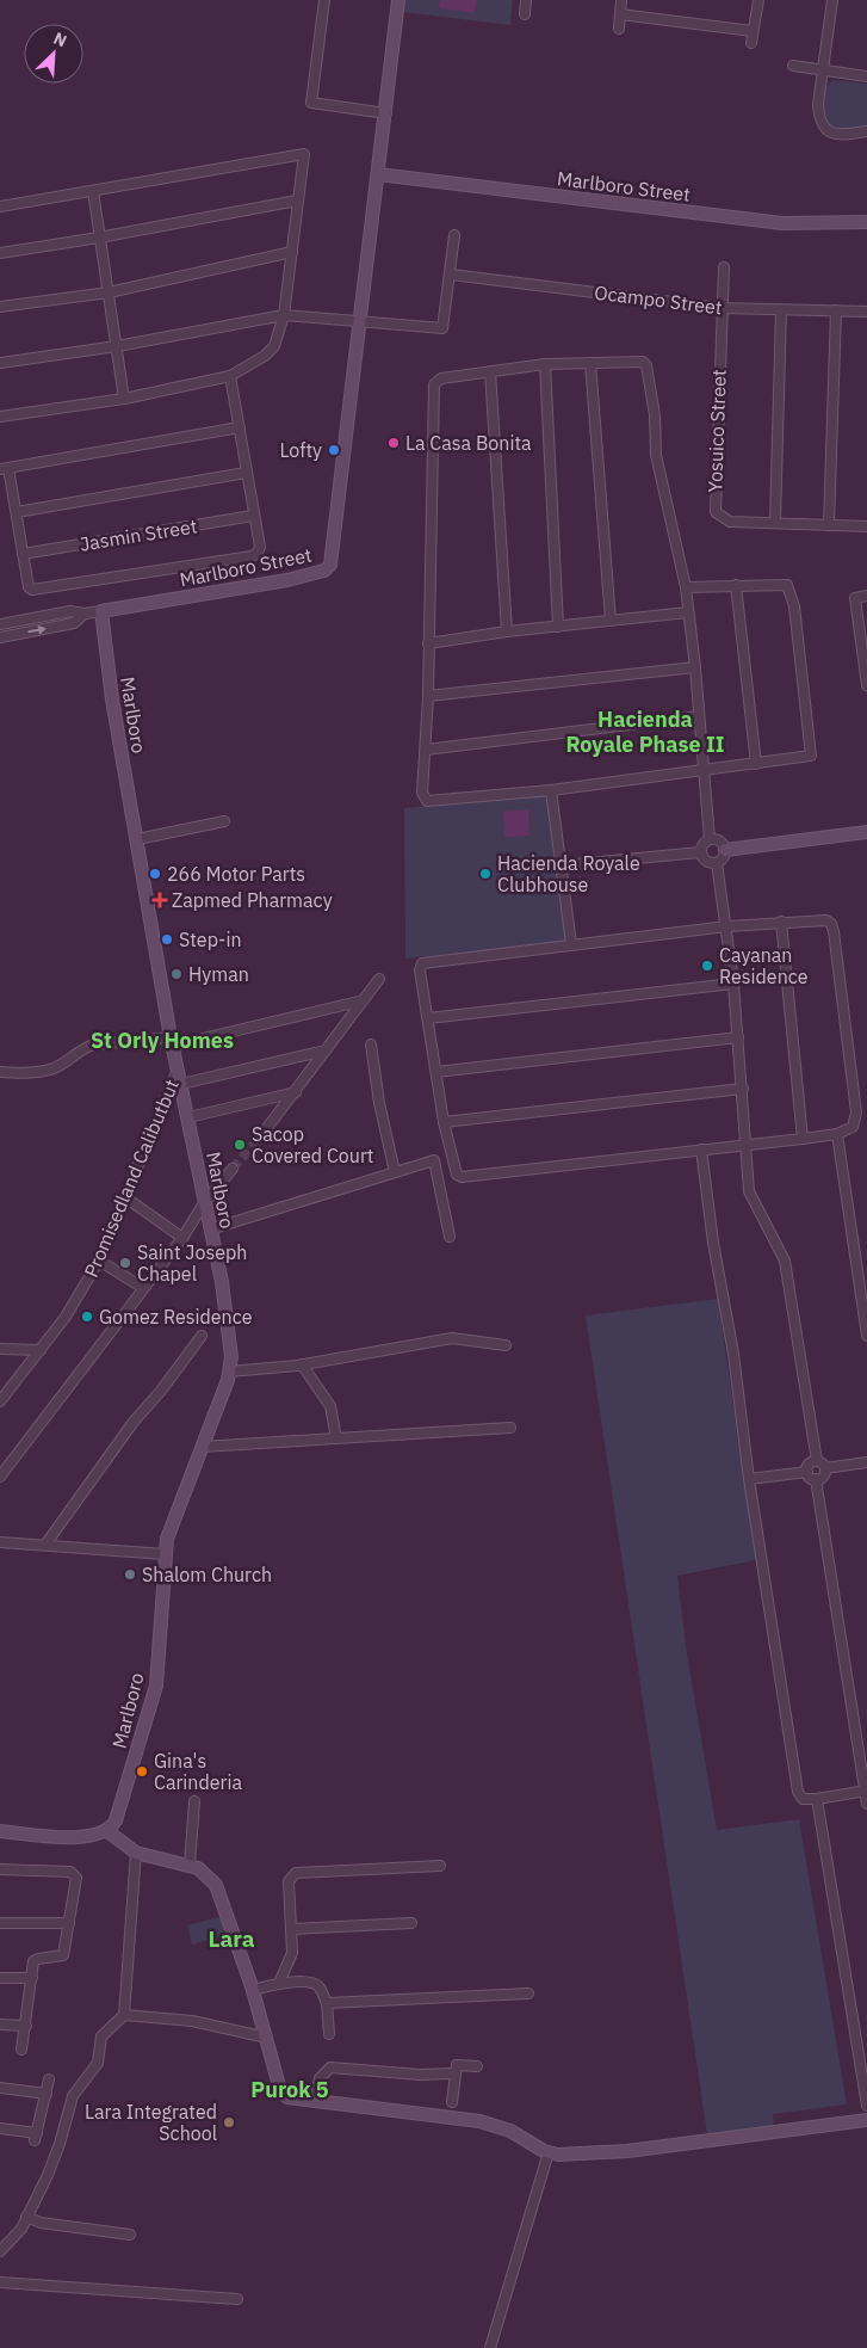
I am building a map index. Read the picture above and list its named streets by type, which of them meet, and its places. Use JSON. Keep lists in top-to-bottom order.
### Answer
{
  "streets": {
    "street": [
      "Marlboro Street",
      "Ocampo Street",
      "Yosuico Street",
      "Jasmin Street",
      "Marlboro",
      "Promisedland Calibutbut"
    ]
  },
  "crossings": [
    ["Marlboro Street", "Marlboro"],
    ["Ocampo Street", "Yosuico Street"],
    ["Marlboro", "Promisedland Calibutbut"]
  ],
  "districts": [
    "Hacienda Royale Phase II",
    "St Orly Homes",
    "Lara",
    "Purok 5"
  ],
  "places": {
    "other": [
      "La Casa Bonita",
      "Lofty",
      "266 Motor Parts",
      "Hacienda Royale Clubhouse",
      "Step-in",
      "Cayanan Residence",
      "Hyman",
      "Sacop Covered Court",
      "Saint Joseph Chapel",
      "Gomez Residence",
      "Shalom Church",
      "Gina's Carinderia",
      "Lara Integrated School"
    ],
    "health": ["Zapmed Pharmacy"]
  },
  "north": "top right"
}
